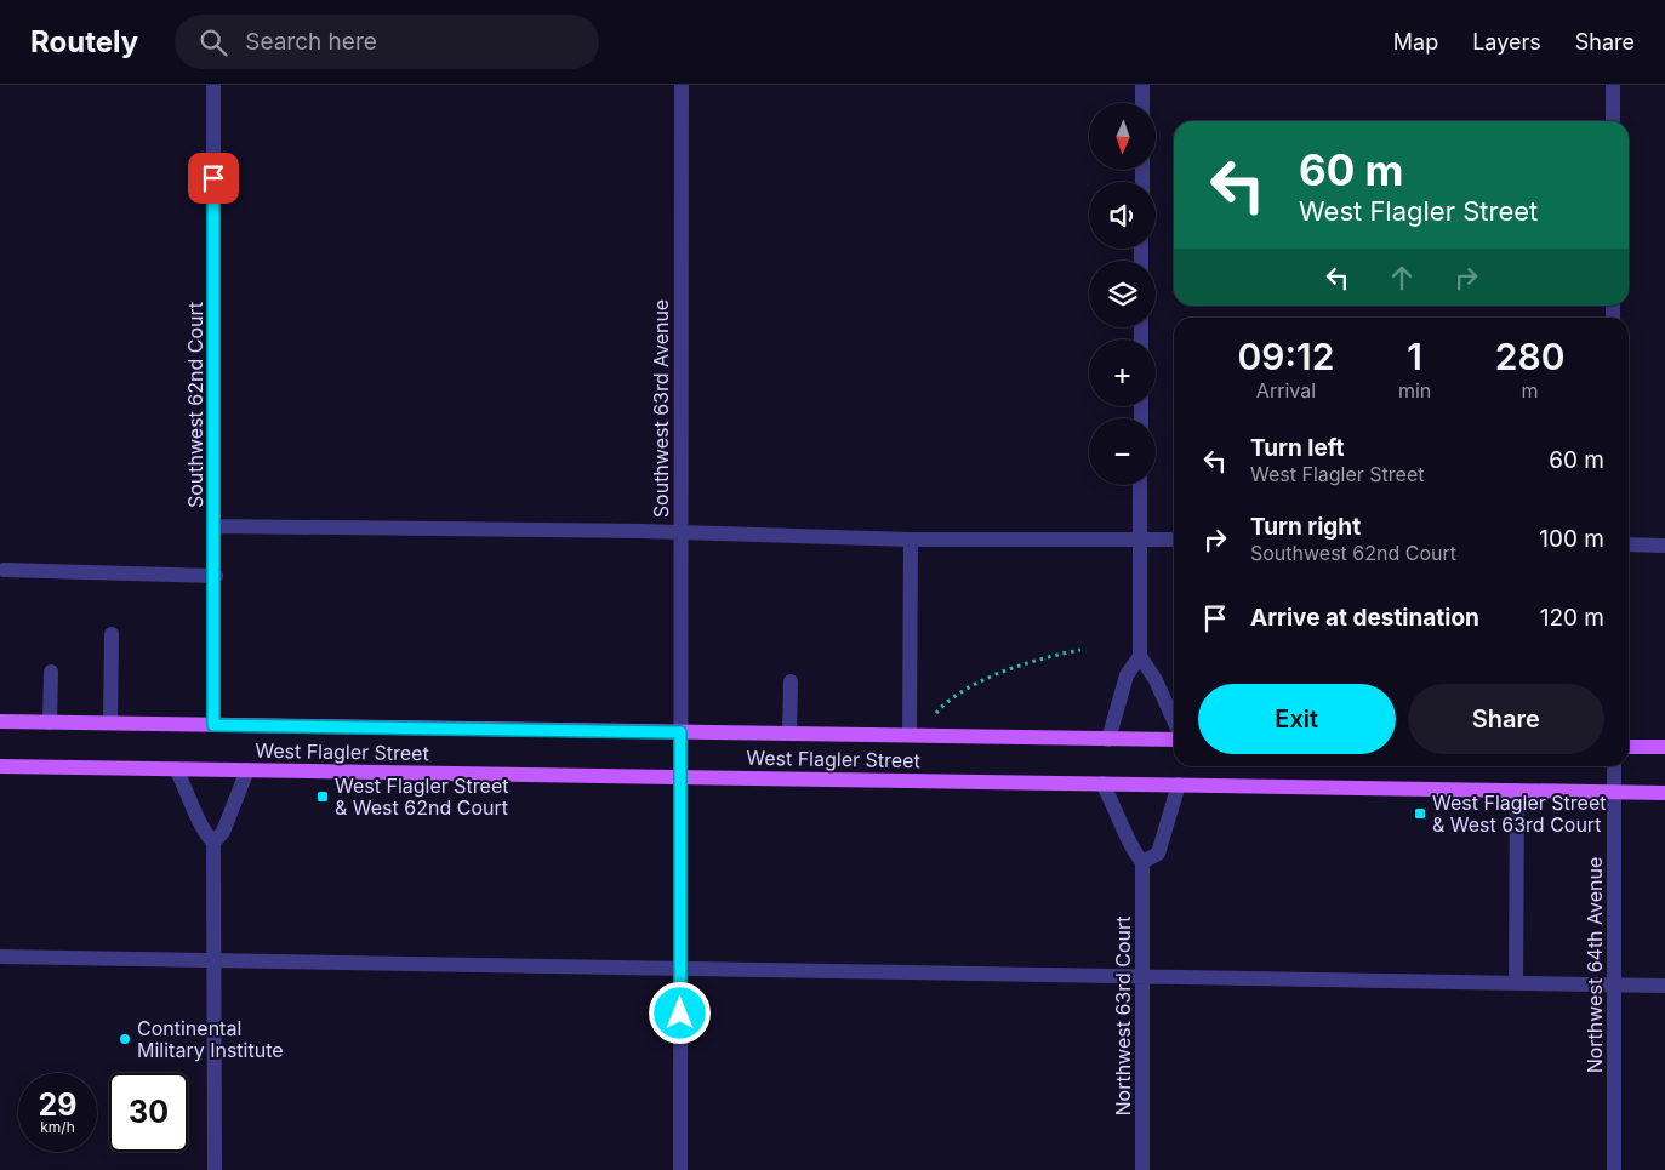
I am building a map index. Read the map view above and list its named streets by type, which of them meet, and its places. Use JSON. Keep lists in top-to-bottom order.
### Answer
{
  "streets": {
    "main road": ["West Flagler Street"],
    "street": [
      "Southwest 62nd Court",
      "Southwest 63rd Avenue",
      "Northwest 64th Avenue",
      "Northwest 63rd Court"
    ]
  },
  "crossings": [
    ["Southwest 62nd Court", "West Flagler Street"],
    ["Southwest 63rd Avenue", "West Flagler Street"],
    ["West Flagler Street", "Northwest 64th Avenue"],
    ["West Flagler Street", "Northwest 63rd Court"]
  ],
  "places": {
    "transit": ["West Flagler Street & West 62nd Court", "West Flagler Street & West 63rd Court"],
    "other": ["Continental Military Institute"]
  },
  "north": "bottom",
  "page": {
    "header": "Routely",
    "search": "Search here",
    "nav": ["Map", "Layers", "Share"],
    "map_buttons": ["+", "−"],
    "turn": ["60 m", "West Flagler Street"],
    "eta": [
      "09:12",
      "Arrival",
      "1",
      "min",
      "280",
      "m"
    ],
    "list": [
      {
        "name": "Turn left",
        "note": "West Flagler Street",
        "value": "60 m"
      },
      {
        "name": "Turn right",
        "note": "Southwest 62nd Court",
        "value": "100 m"
      },
      {
        "name": "Arrive at destination",
        "value": "120 m"
      }
    ],
    "buttons": ["Exit", "Share"],
    "speed": "29 km/h",
    "limit": "30"
  }
}
